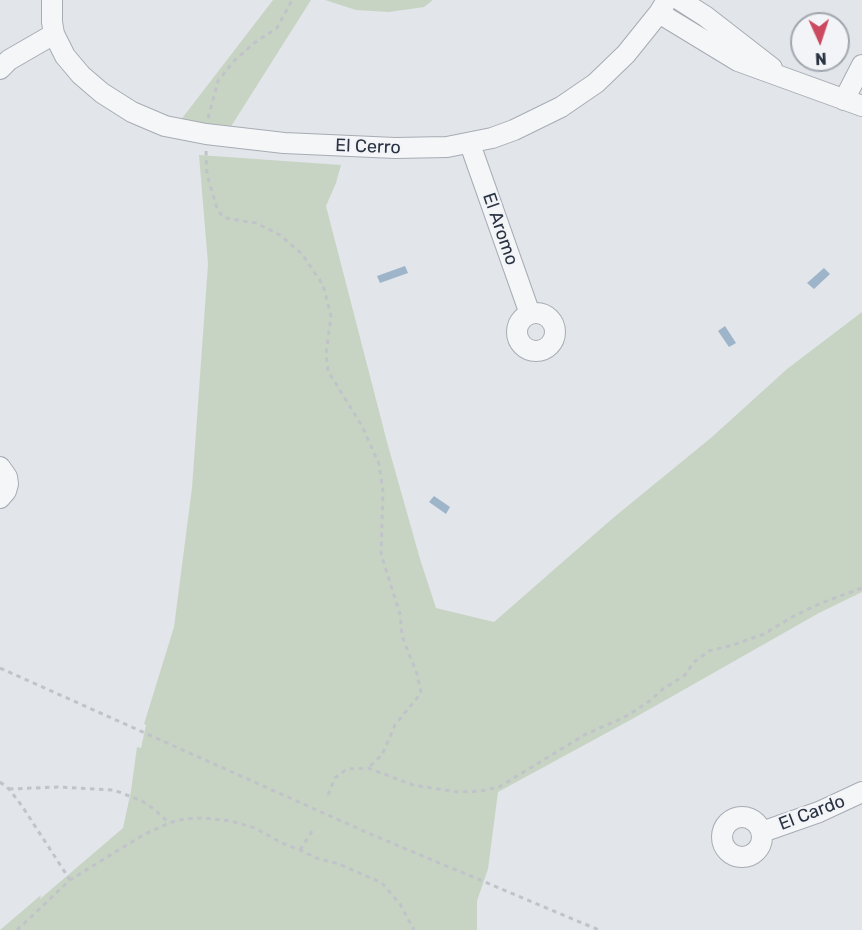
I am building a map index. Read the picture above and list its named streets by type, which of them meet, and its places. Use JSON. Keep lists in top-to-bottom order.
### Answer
{
  "streets": {
    "street": ["El Cerro", "El Aromo", "El Cardo"]
  },
  "crossings": [
    ["El Cerro", "El Aromo"]
  ],
  "north": "bottom"
}
